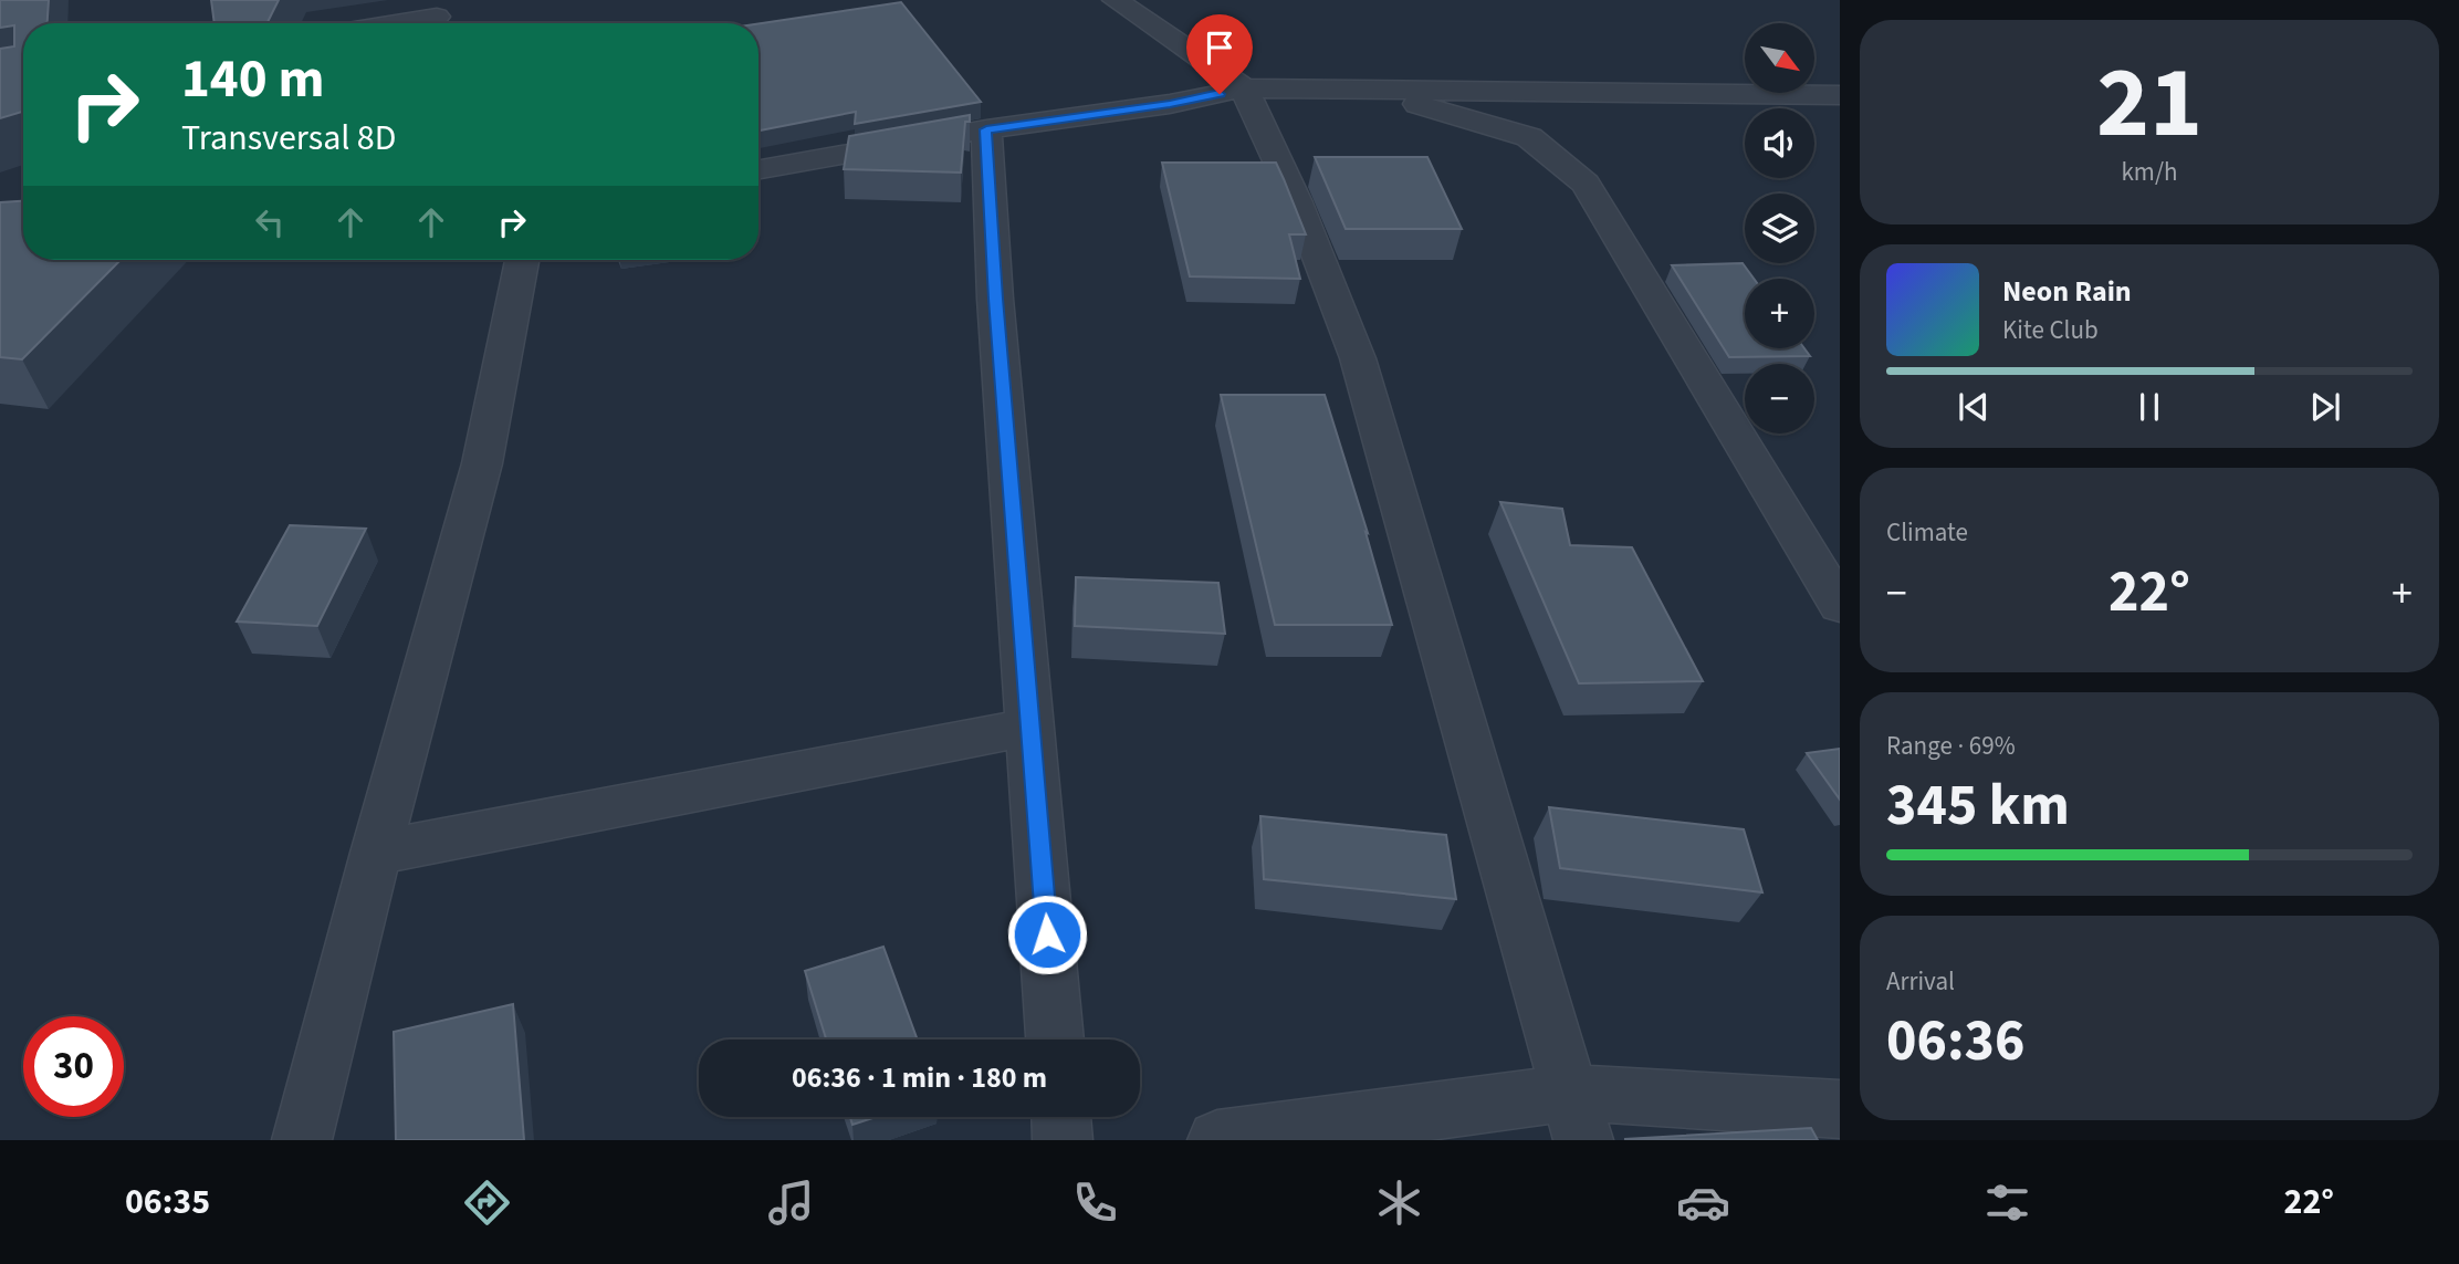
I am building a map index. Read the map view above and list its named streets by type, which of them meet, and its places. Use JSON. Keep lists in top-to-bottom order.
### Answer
{
  "north": "bottom right",
  "page": {
    "tile": [
      ["21", "km/h"],
      "Climate",
      ["Range · 69%", "345 km"],
      ["Arrival", "06:36"]
    ],
    "map_buttons": ["+", "−"],
    "turn": ["140 m", "Transversal 8D"],
    "song": ["Neon Rain", "Kite Club"],
    "heat": ["−", "22°", "+"],
    "limit": "30",
    "trip": "06:36 · 1 min · 180 m",
    "tabs": ["06:35", "22°"]
  }
}
